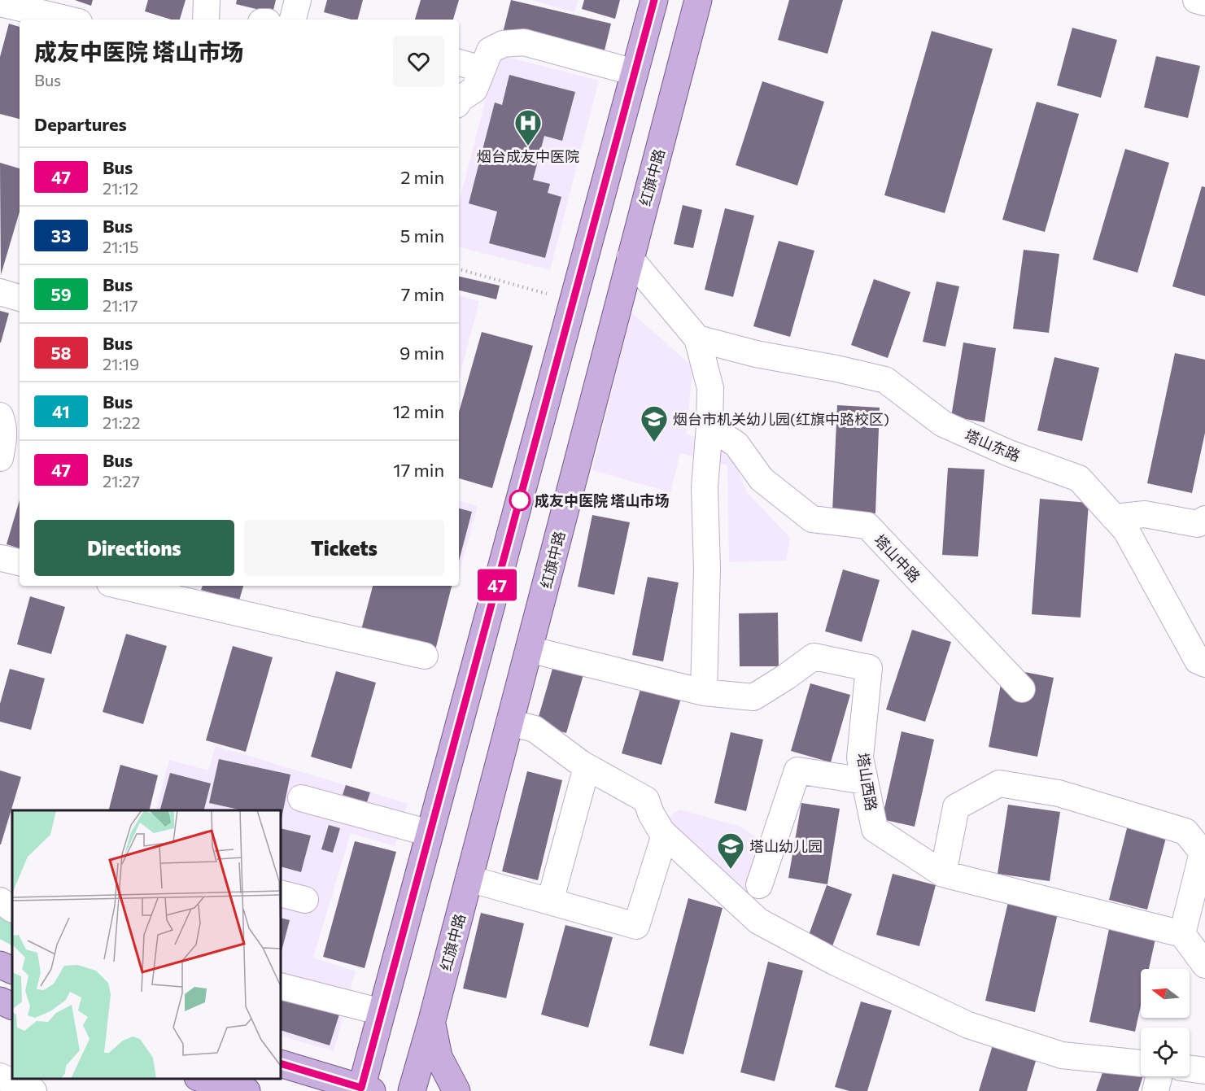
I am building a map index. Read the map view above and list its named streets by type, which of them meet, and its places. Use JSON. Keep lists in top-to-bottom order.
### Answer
{
  "streets": {
    "main road": ["红旗中路"],
    "street": ["塔山东路", "塔山中路", "塔山西路"]
  },
  "crossings": [
    ["红旗中路", "塔山西路"]
  ],
  "places": {
    "hospital": ["烟台成友中医院"],
    "school or university": ["烟台市机关幼儿园(红旗中路校区)", "塔山幼儿园"],
    "other": ["成友中医院 塔山市场"]
  },
  "lines": ["bus line 47"],
  "north": "left",
  "page": {
    "on_map": "47",
    "heading": [
      ["成友中医院 塔山市场", "Bus"],
      "Departures"
    ],
    "list": [
      {
        "mark": "47",
        "name": "Bus",
        "note": "21:12",
        "value": "2 min"
      },
      {
        "mark": "33",
        "name": "Bus",
        "note": "21:15",
        "value": "5 min"
      },
      {
        "mark": "59",
        "name": "Bus",
        "note": "21:17",
        "value": "7 min"
      },
      {
        "mark": "58",
        "name": "Bus",
        "note": "21:19",
        "value": "9 min"
      },
      {
        "mark": "41",
        "name": "Bus",
        "note": "21:22",
        "value": "12 min"
      },
      {
        "mark": "47",
        "name": "Bus",
        "note": "21:27",
        "value": "17 min"
      }
    ],
    "buttons": ["Directions", "Tickets"]
  }
}
